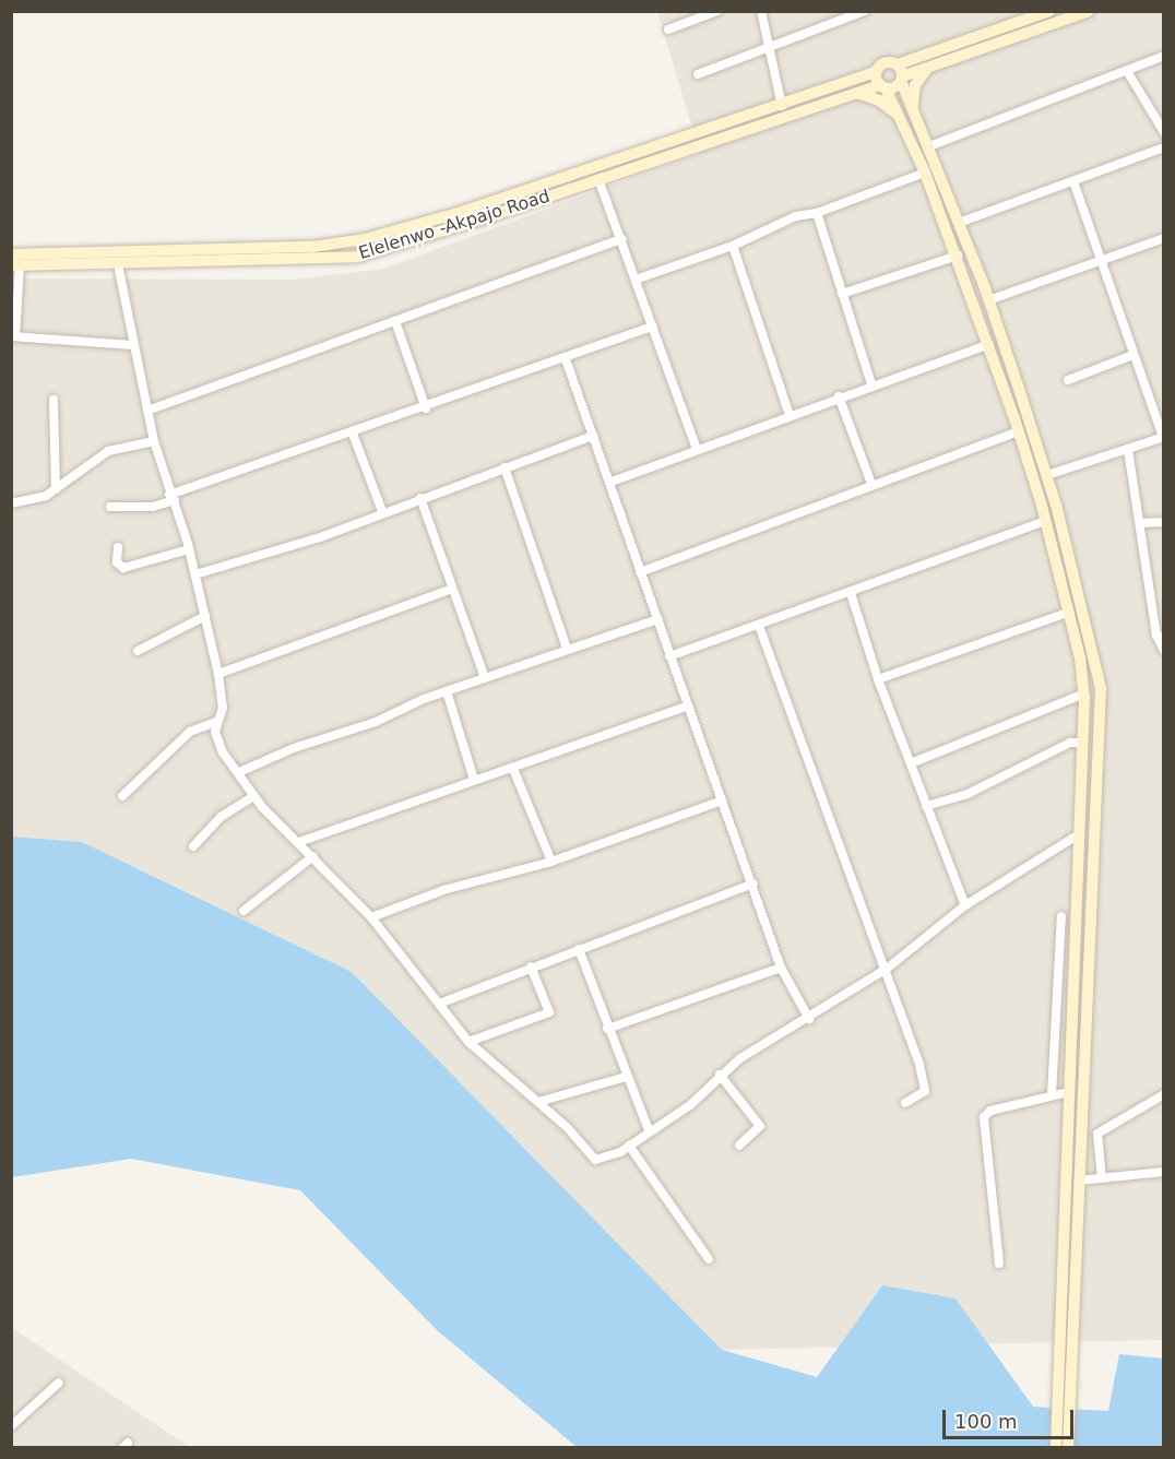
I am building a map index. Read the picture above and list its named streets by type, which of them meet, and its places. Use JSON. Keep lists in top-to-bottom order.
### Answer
{
  "streets": {
    "main road": ["Elelenwo -Akpajo Road"]
  },
  "scale_bar": "100 m"
}
